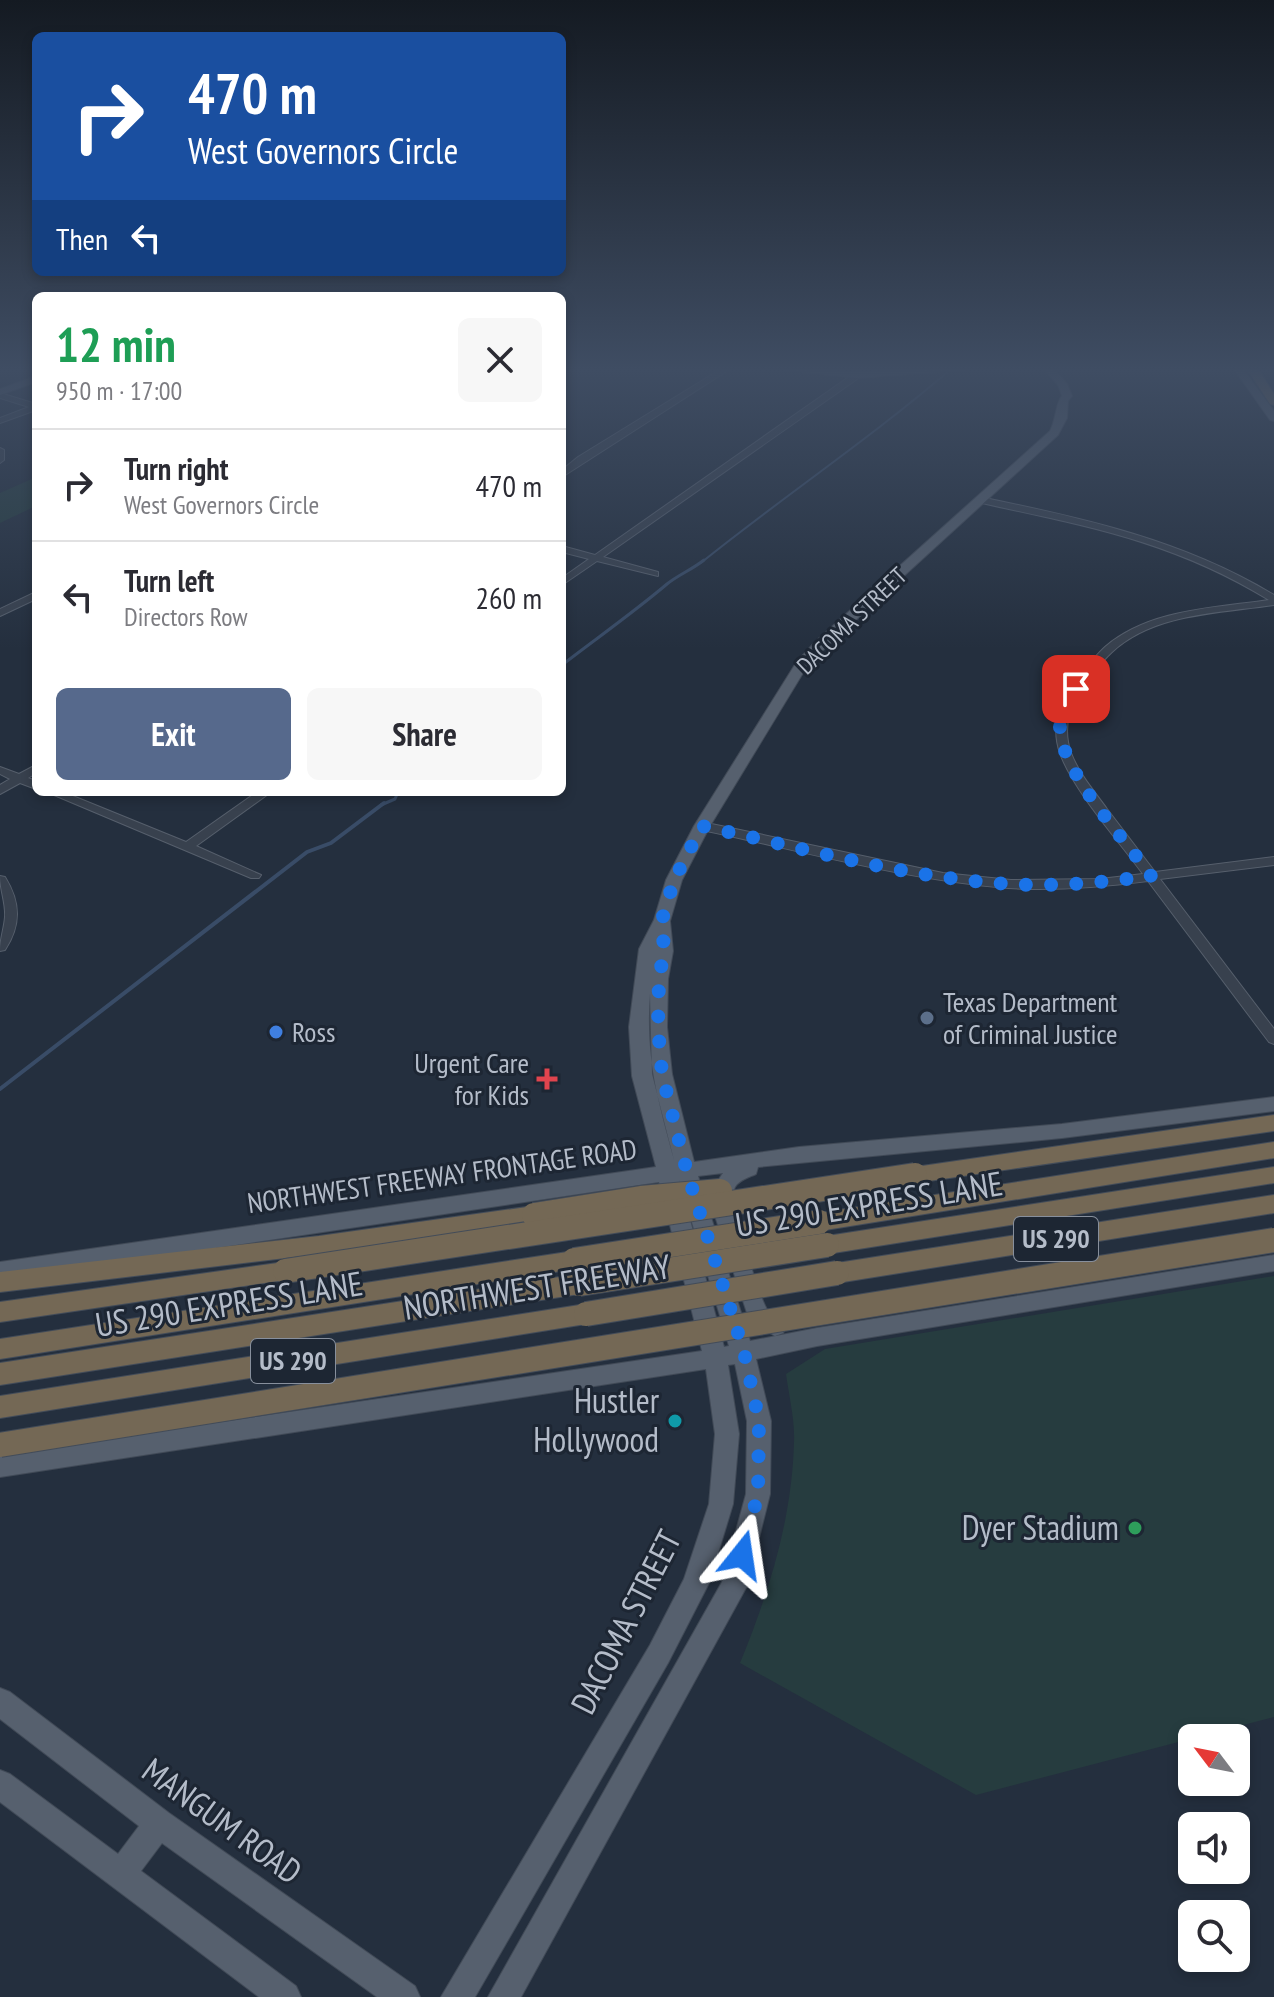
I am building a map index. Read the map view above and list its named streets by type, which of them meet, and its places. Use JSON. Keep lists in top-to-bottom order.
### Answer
{
  "streets": {
    "highway": ["US 290 EXPRESS LANE", "US 290", "NORTHWEST FREEWAY"],
    "main road": ["DACOMA STREET", "NORTHWEST FREEWAY FRONTAGE ROAD", "MANGUM ROAD"]
  },
  "crossings": [
    ["DACOMA STREET", "NORTHWEST FREEWAY FRONTAGE ROAD"],
    ["US 290 EXPRESS LANE", "NORTHWEST FREEWAY"]
  ],
  "places": {
    "other": [
      "Texas Department of Criminal Justice",
      "Ross",
      "Hustler Hollywood",
      "Dyer Stadium"
    ],
    "health": ["Urgent Care for Kids"]
  },
  "north": "top left",
  "page": {
    "turn": ["470 m", "West Governors Circle"],
    "then": "Then",
    "heading": ["12 min", "950 m · 17:00"],
    "list": [
      {
        "name": "Turn right",
        "note": "West Governors Circle",
        "value": "470 m"
      },
      {
        "name": "Turn left",
        "note": "Directors Row",
        "value": "260 m"
      }
    ],
    "buttons": ["Exit", "Share"]
  }
}
